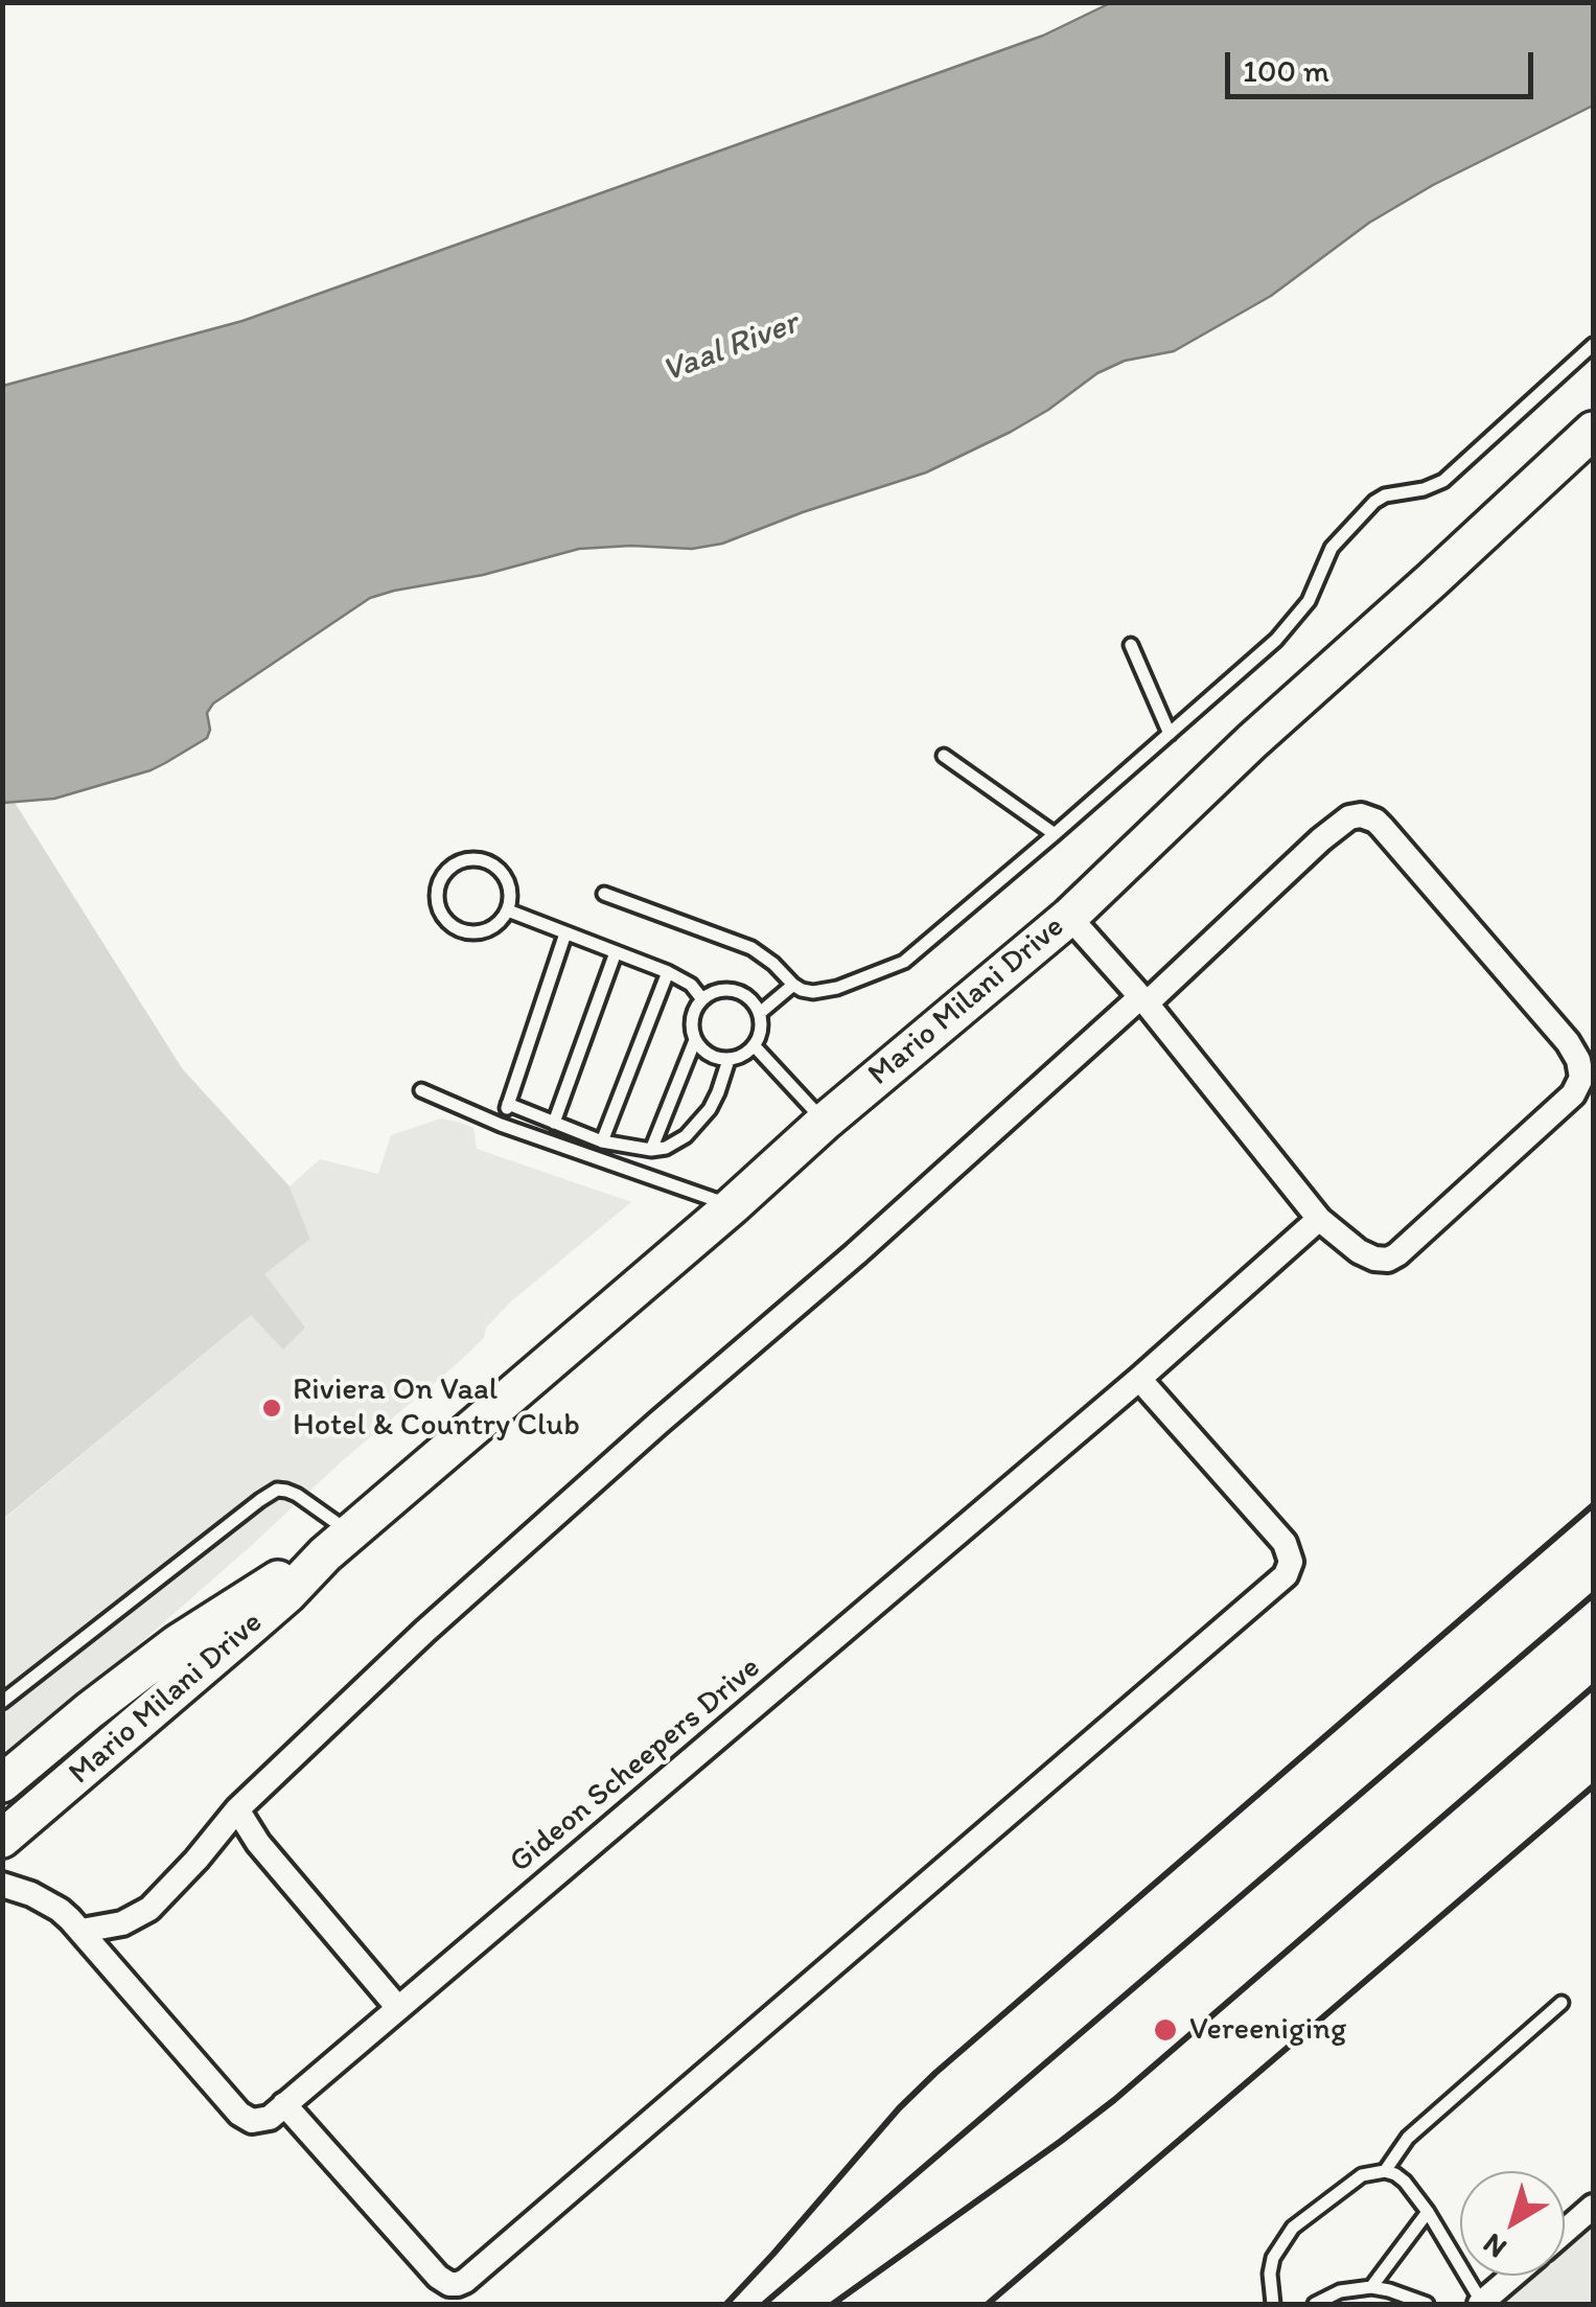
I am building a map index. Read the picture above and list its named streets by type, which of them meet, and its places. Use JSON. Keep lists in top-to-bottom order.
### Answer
{
  "streets": {
    "main road": ["Mario Milani Drive"],
    "street": ["Gideon Scheepers Drive"]
  },
  "water": ["Vaal River"],
  "places": ["Riviera On Vaal Hotel & Country Club", "Vereeniging"],
  "scale_bar": "100 m",
  "north": "bottom left"
}
